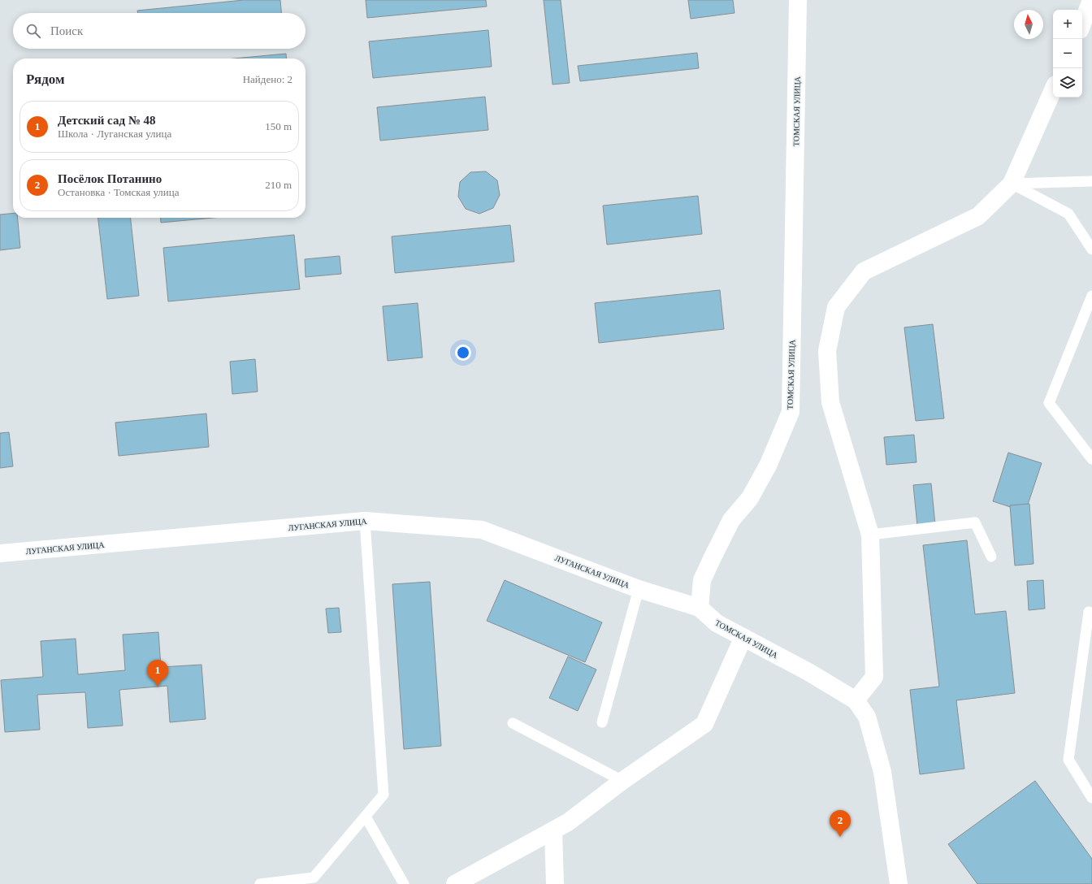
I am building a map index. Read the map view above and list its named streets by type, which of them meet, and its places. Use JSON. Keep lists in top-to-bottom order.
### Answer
{
  "streets": {
    "street": ["ТОМСКАЯ УЛИЦА", "ЛУГАНСКАЯ УЛИЦА"]
  },
  "crossings": [
    ["ТОМСКАЯ УЛИЦА", "ЛУГАНСКАЯ УЛИЦА"]
  ],
  "north": "top",
  "page": {
    "map_buttons": ["+", "−"],
    "search": "Поиск",
    "heading": ["Рядом", "Найдено: 2"],
    "list": [
      {
        "mark": "1",
        "name": "Детский сад № 48",
        "note": "Школа · Луганская улица",
        "value": "150 m"
      },
      {
        "mark": "2",
        "name": "Посёлок Потанино",
        "note": "Остановка · Томская улица",
        "value": "210 m"
      }
    ],
    "pins": ["1", "2"]
  }
}
